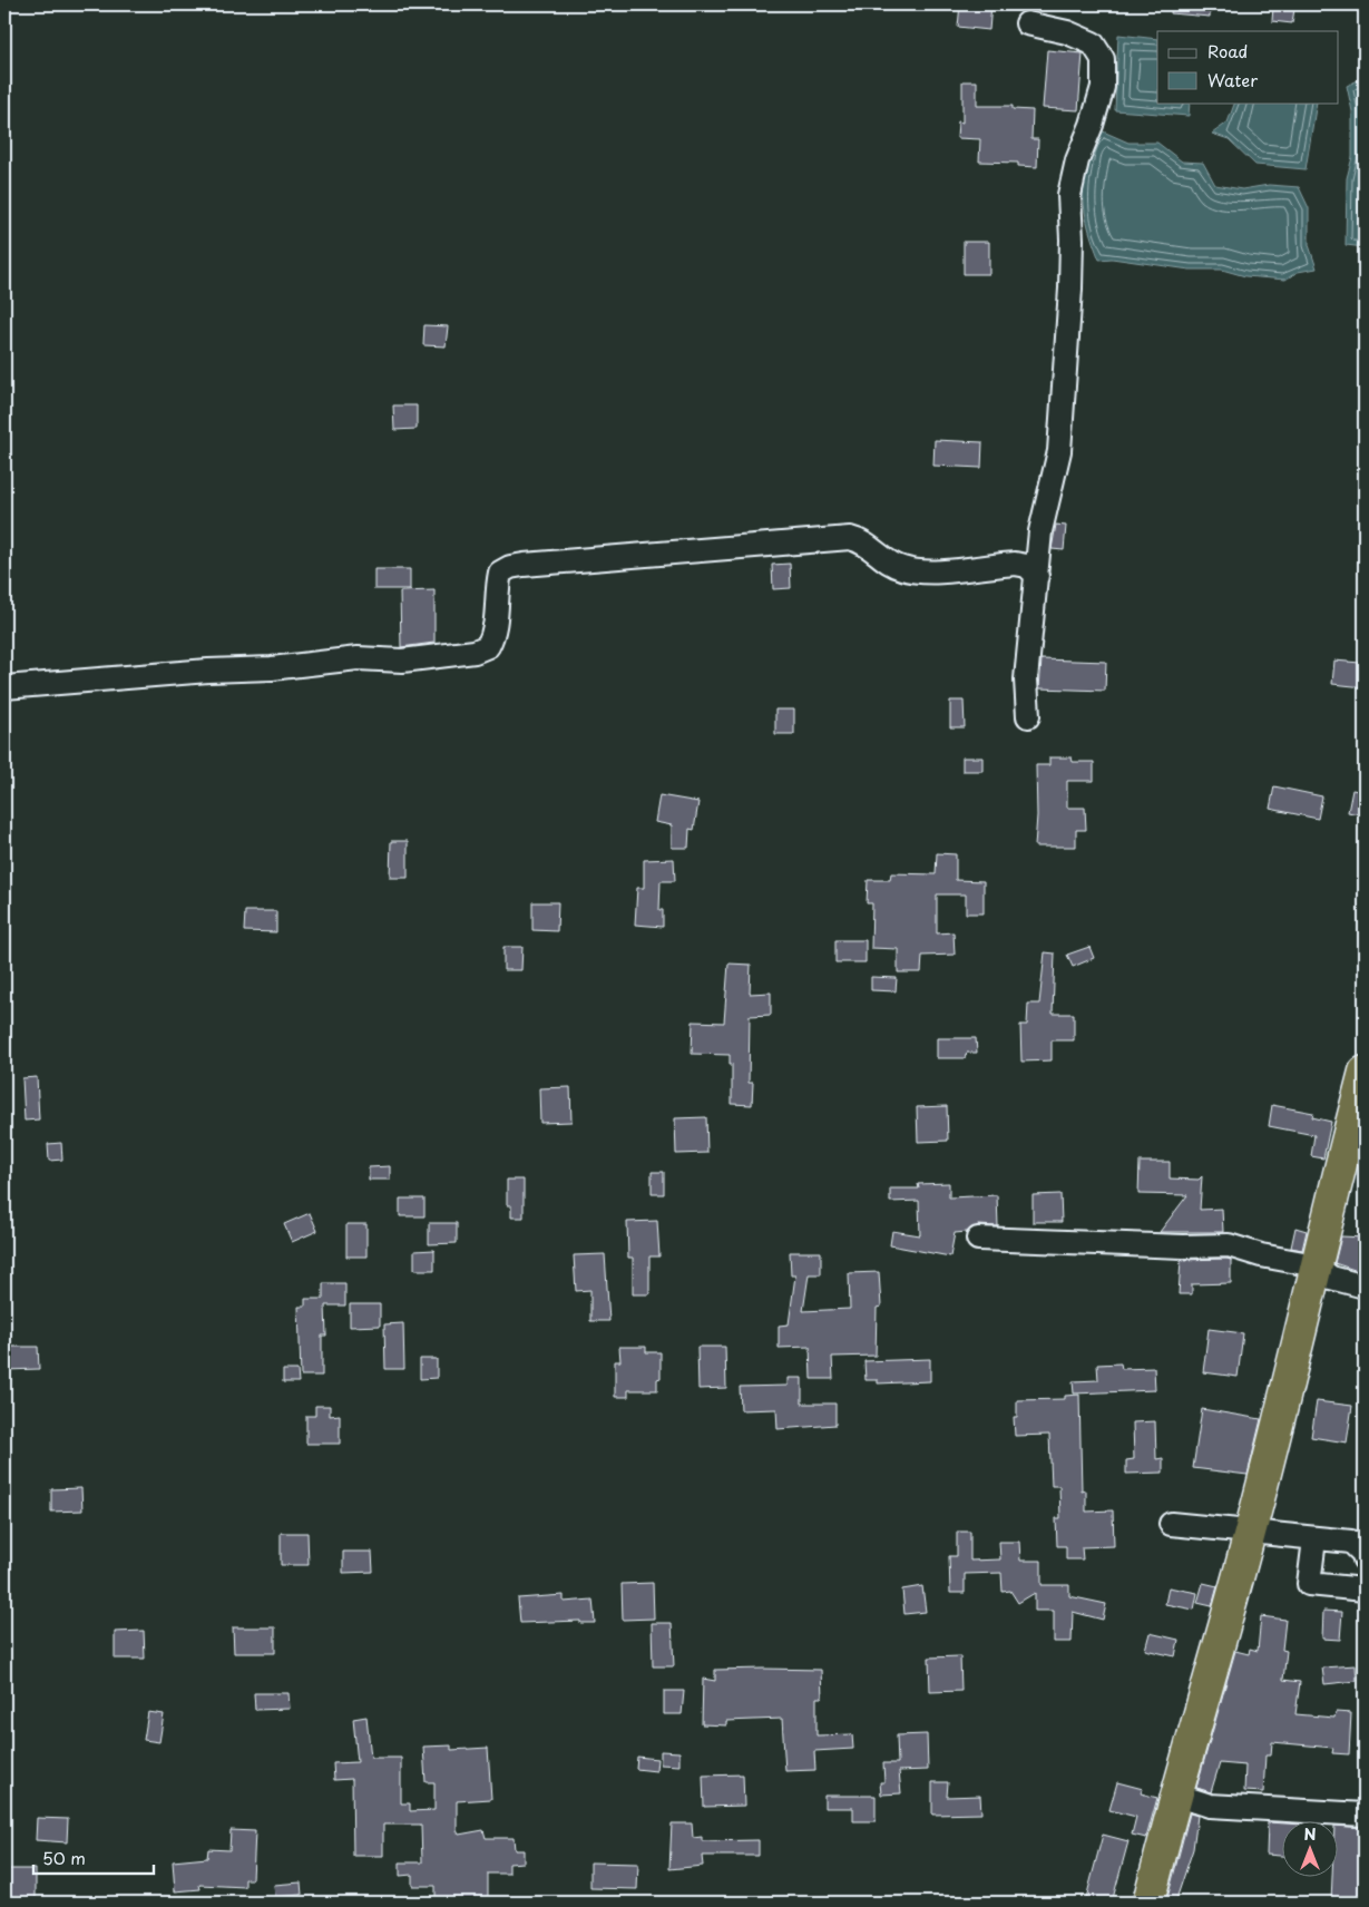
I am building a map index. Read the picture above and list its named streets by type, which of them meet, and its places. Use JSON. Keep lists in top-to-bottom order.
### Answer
{
  "legend": ["Road", "Water"],
  "scale_bar": "50 m",
  "north": "top"
}
